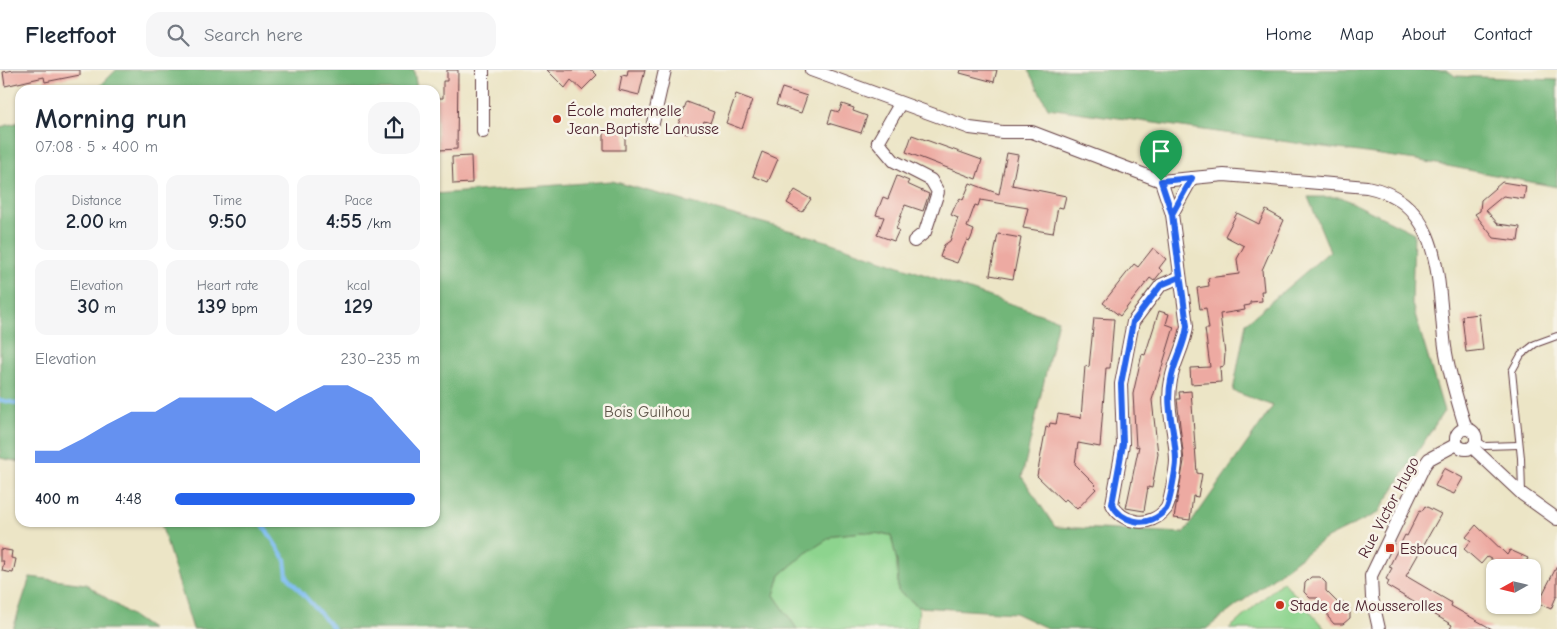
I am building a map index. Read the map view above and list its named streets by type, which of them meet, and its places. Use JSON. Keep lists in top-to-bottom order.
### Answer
{
  "streets": {
    "street": ["Rue Victor Hugo"]
  },
  "parks": ["Bois Guilhou"],
  "places": {
    "other": ["École maternelle Jean-Baptiste Lanusse", "Stade de Mousserolles"],
    "transit": ["Esboucq"]
  },
  "north": "left",
  "page": {
    "header": "Fleetfoot",
    "search": "Search here",
    "nav": [
      "Home",
      "Map",
      "About",
      "Contact"
    ],
    "heading": ["Morning run", "07:08 · 5 × 400 m"],
    "stats": [
      ["Distance", "2.00 km"],
      ["Time", "9:50"],
      ["Pace", "4:55 /km"],
      ["Elevation", "30 m"],
      ["Heart rate", "139 bpm"],
      ["kcal", "129"]
    ],
    "chart": ["Elevation", "230–235 m"],
    "list": [
      {
        "name": "400 m",
        "note": "4:48"
      }
    ]
  }
}
